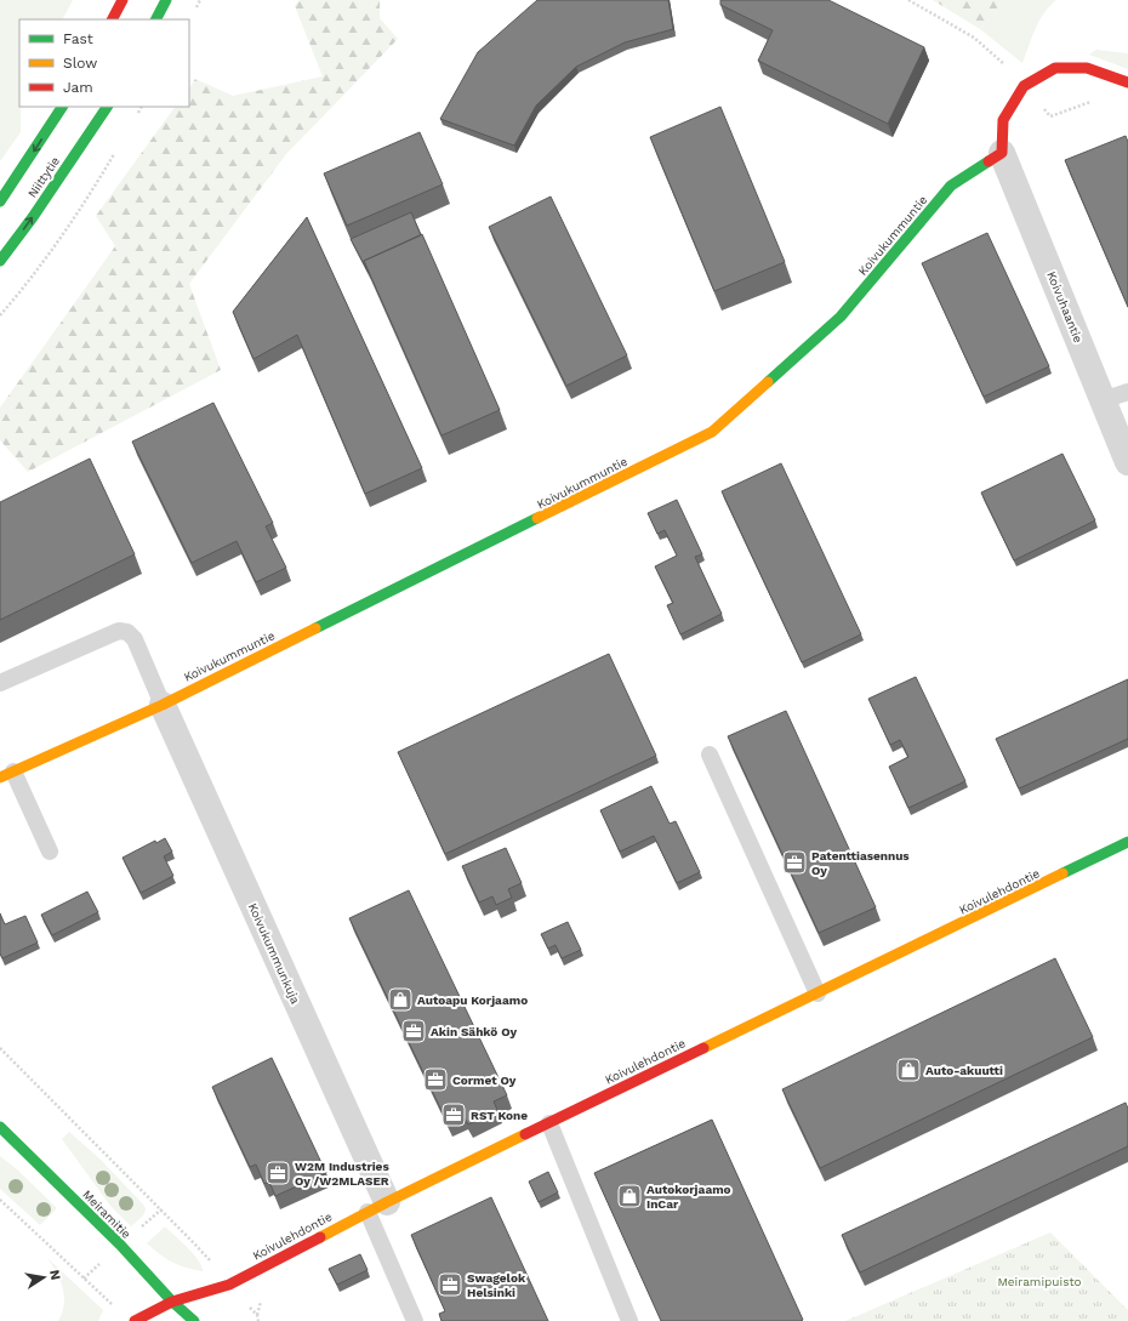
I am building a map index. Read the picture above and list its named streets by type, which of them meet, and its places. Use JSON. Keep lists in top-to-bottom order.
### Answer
{
  "streets": {
    "street": [
      "Niittytie",
      "Koivukummuntie",
      "Koivuhaantie",
      "Koivulehdontie",
      "Koivukummunkuja",
      "Meiramitie"
    ]
  },
  "crossings": [
    ["Koivukummuntie", "Koivuhaantie"],
    ["Koivukummuntie", "Koivukummunkuja"],
    ["Koivulehdontie", "Koivukummunkuja"],
    ["Koivulehdontie", "Meiramitie"]
  ],
  "parks": ["Meiramipuisto"],
  "places": {
    "office": [
      "Patenttiasennus Oy",
      "Akin Sähkö Oy",
      "Cormet Oy",
      "RST Kone",
      "W2M Industries Oy /W2MLASER",
      "Swagelok Helsinki"
    ],
    "shop": ["Autoapu Korjaamo", "Auto-akuutti", "Autokorjaamo InCar"]
  },
  "legend": ["Fast", "Slow", "Jam"],
  "north": "right"
}
